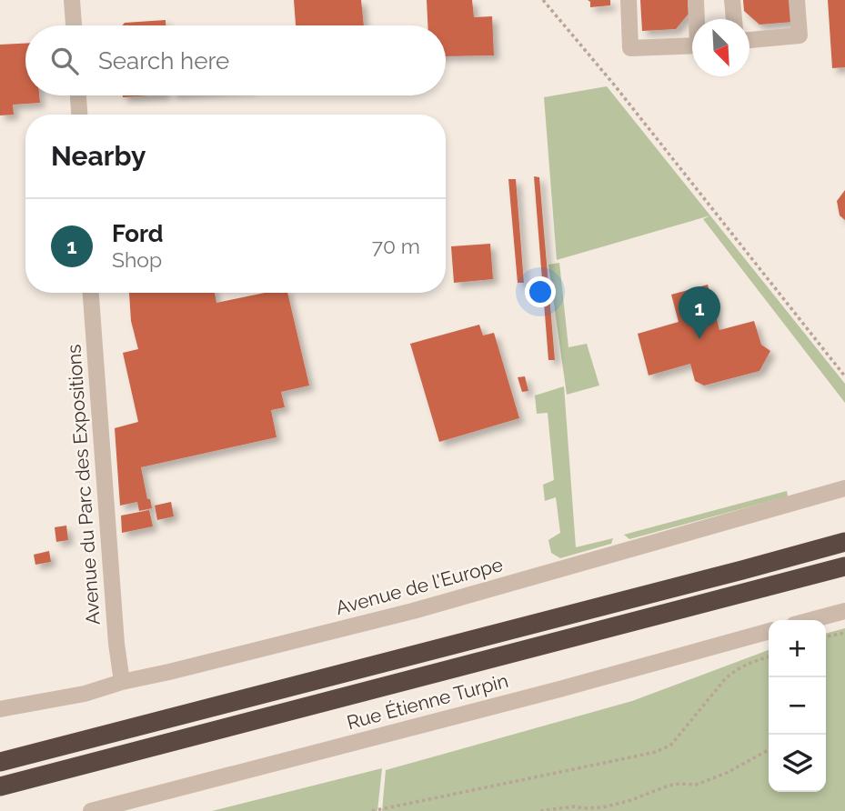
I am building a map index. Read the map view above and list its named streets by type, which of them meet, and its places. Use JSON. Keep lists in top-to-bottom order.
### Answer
{
  "streets": {
    "street": ["Avenue du Parc des Expositions", "Avenue de l'Europe", "Rue Étienne Turpin"]
  },
  "crossings": [
    ["Avenue du Parc des Expositions", "Avenue de l'Europe"]
  ],
  "north": "bottom right",
  "page": {
    "search": "Search here",
    "heading": "Nearby",
    "list": [
      {
        "mark": "1",
        "name": "Ford",
        "note": "Shop",
        "value": "70 m"
      }
    ],
    "pins": "1",
    "map_buttons": ["+", "−"]
  }
}
